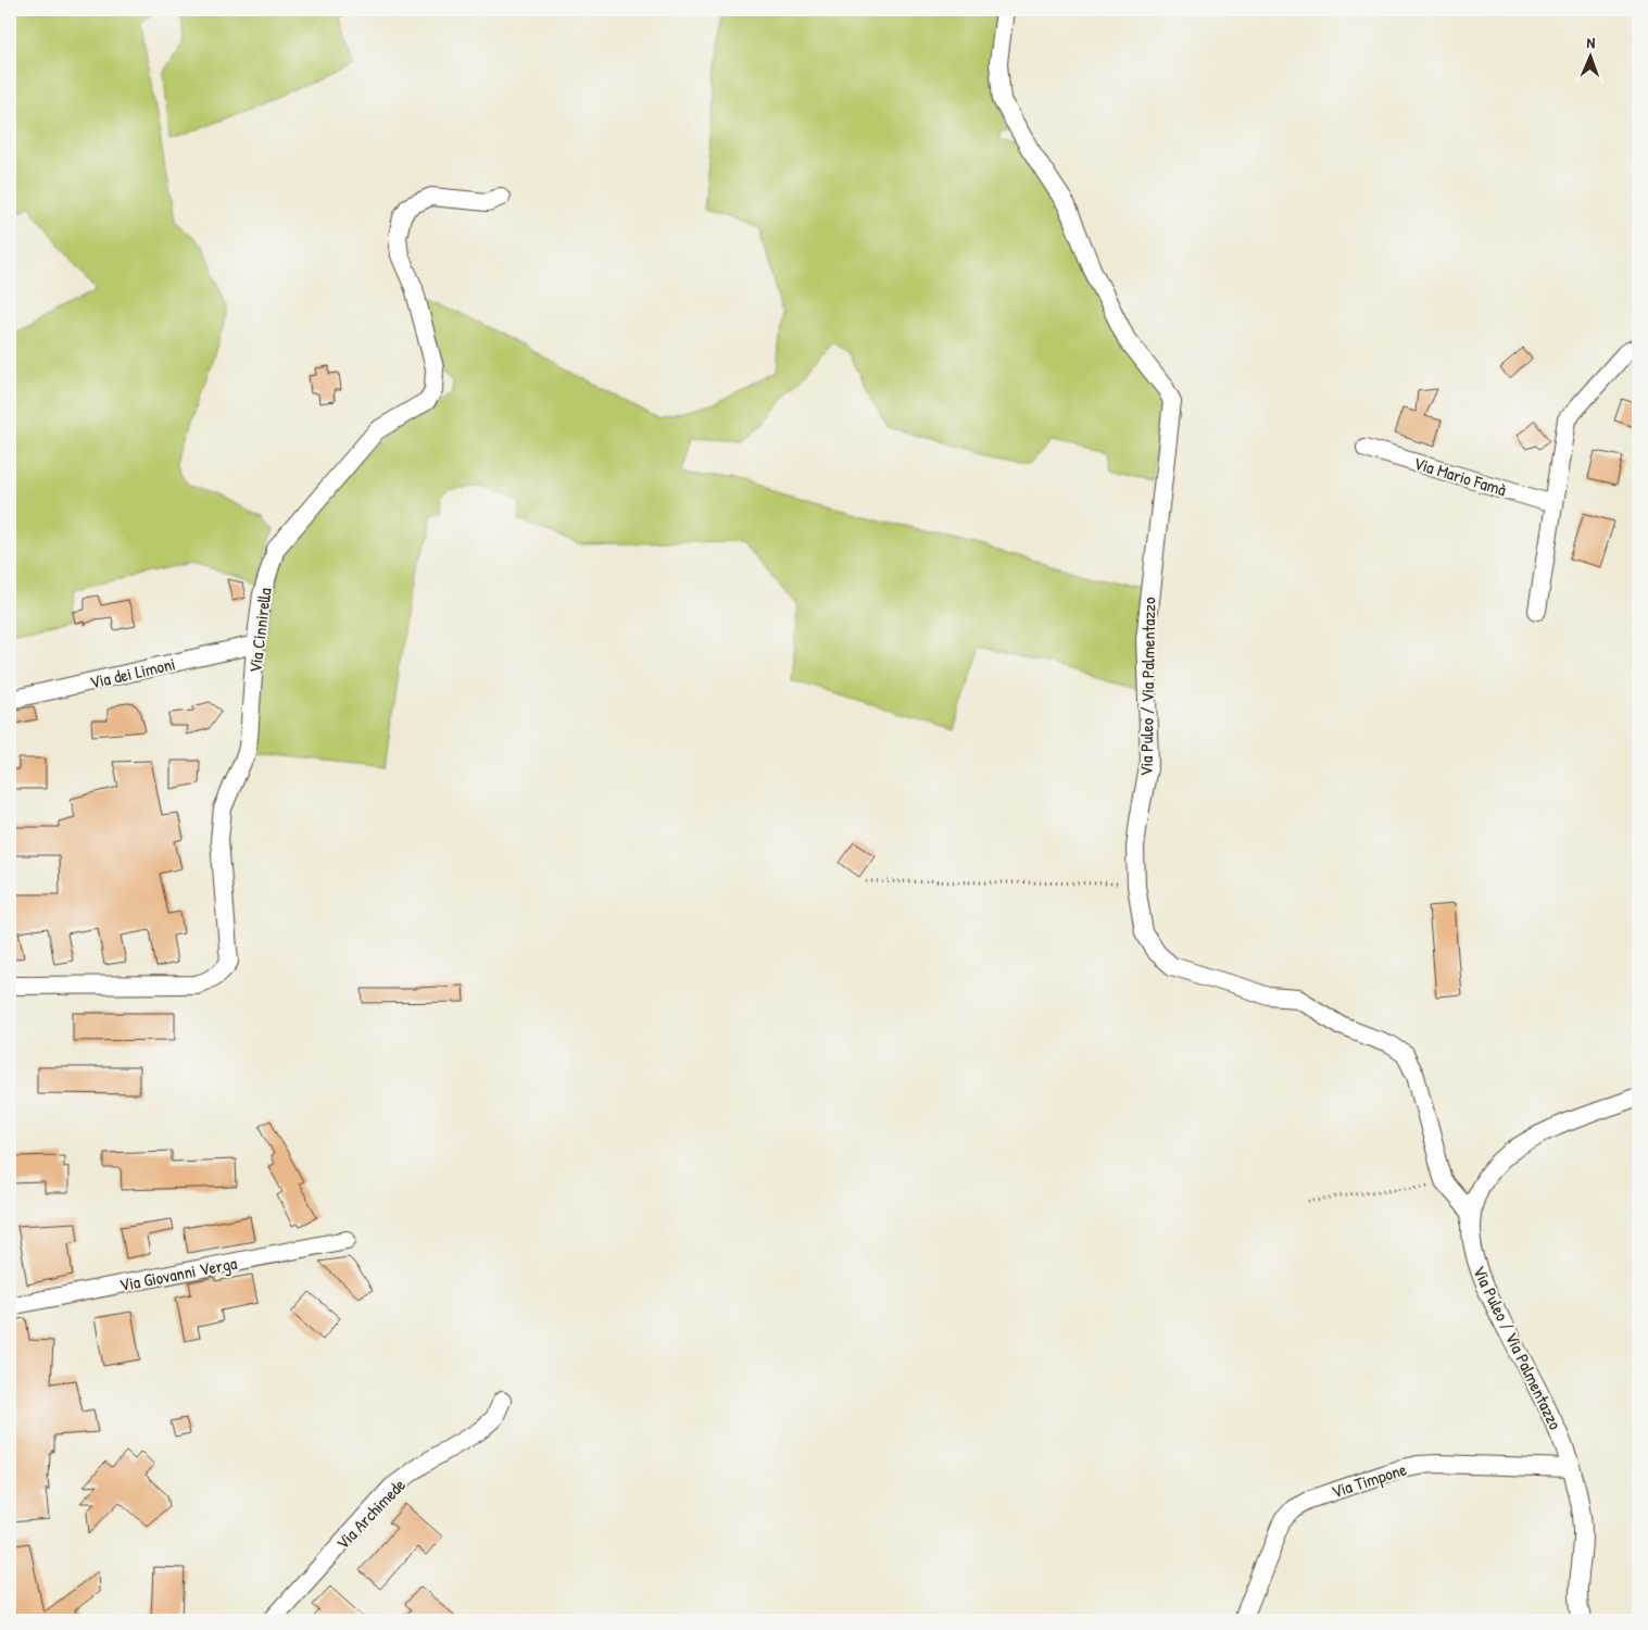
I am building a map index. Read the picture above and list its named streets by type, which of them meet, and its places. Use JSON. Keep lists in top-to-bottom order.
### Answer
{
  "streets": {
    "street": [
      "Via Mario Famà",
      "Via Cinnirella",
      "Via dei Limoni",
      "Via Puleo / Via Palmentazzo",
      "Via Giovanni Verga",
      "Via Timpone",
      "Via Archimede"
    ]
  },
  "crossings": [
    ["Via Cinnirella", "Via dei Limoni"],
    ["Via Puleo / Via Palmentazzo", "Via Timpone"]
  ],
  "north": "top"
}
